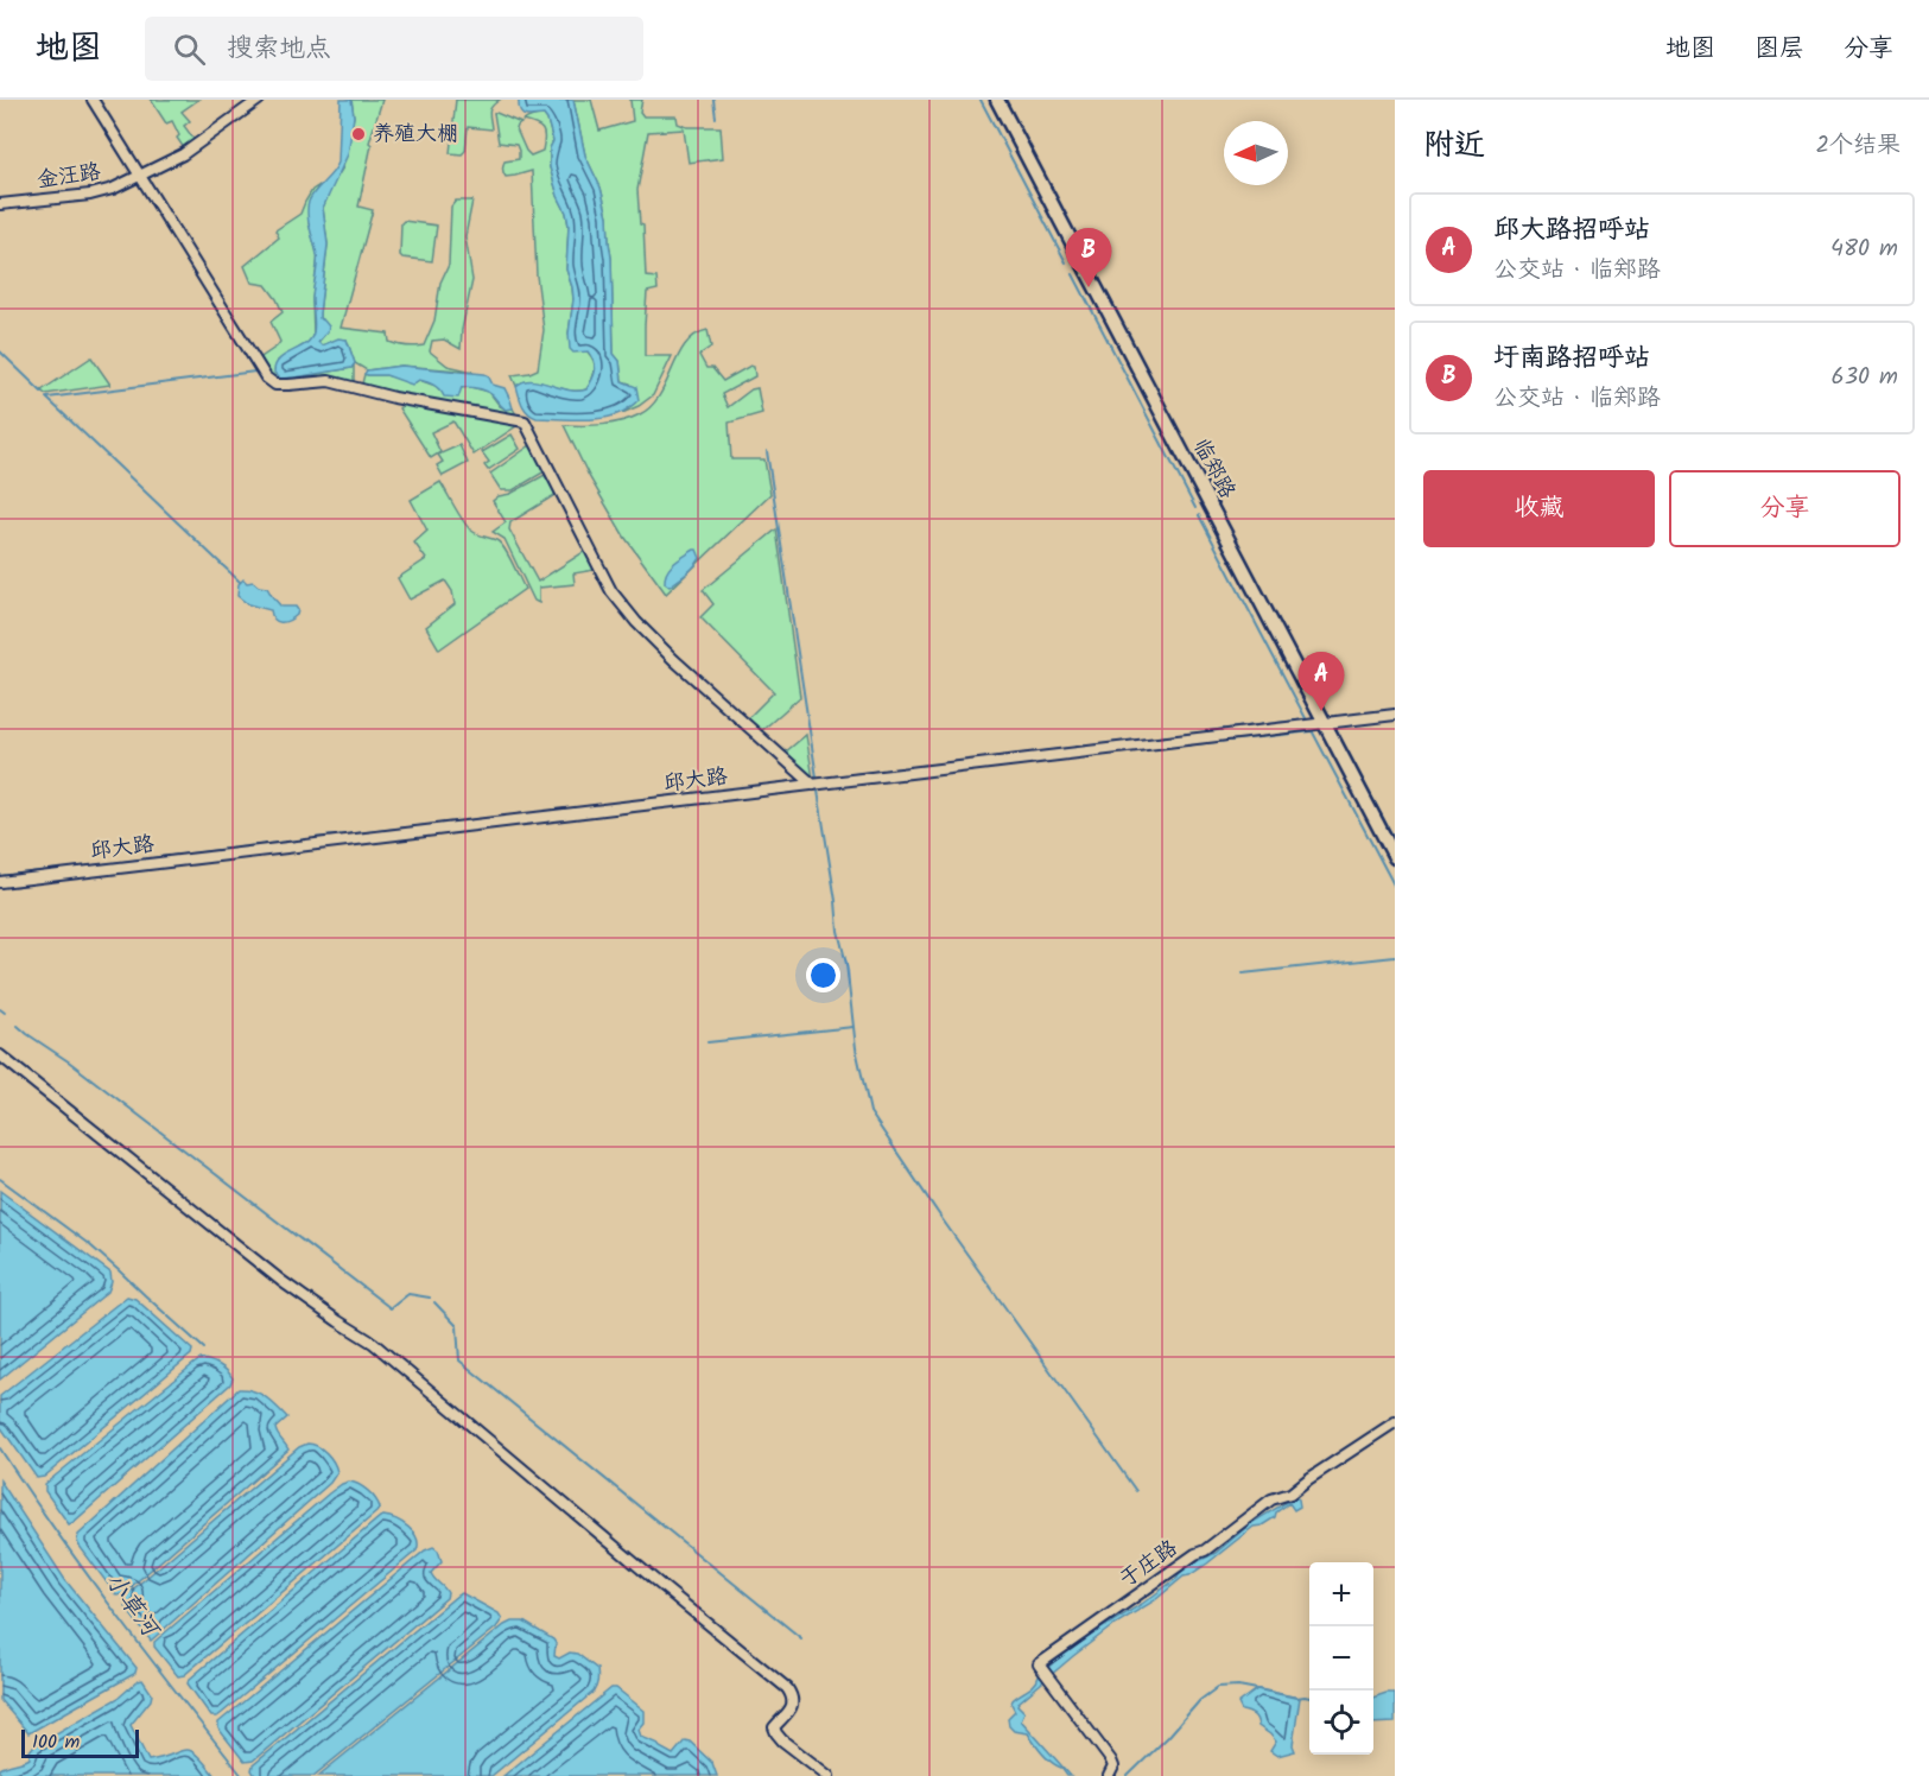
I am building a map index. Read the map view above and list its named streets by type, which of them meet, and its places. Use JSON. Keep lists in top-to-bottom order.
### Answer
{
  "streets": {
    "main road": ["临郑路"],
    "street": ["金汪路", "邱大路", "于庄路"]
  },
  "crossings": [
    ["临郑路", "邱大路"]
  ],
  "water": ["小草河"],
  "places": ["养殖大棚"],
  "scale_bar": "100 m",
  "north": "left",
  "page": {
    "header": "地图",
    "search": "搜索地点",
    "nav": ["地图", "图层", "分享"],
    "heading": ["附近", "2个结果"],
    "list": [
      {
        "mark": "A",
        "name": "邱大路招呼站",
        "note": "公交站 · 临郑路",
        "value": "480 m"
      },
      {
        "mark": "B",
        "name": "圩南路招呼站",
        "note": "公交站 · 临郑路",
        "value": "630 m"
      }
    ],
    "pins": ["B", "A"],
    "buttons": ["收藏", "分享"],
    "map_buttons": ["+", "−"],
    "scale": "100 m"
  }
}
